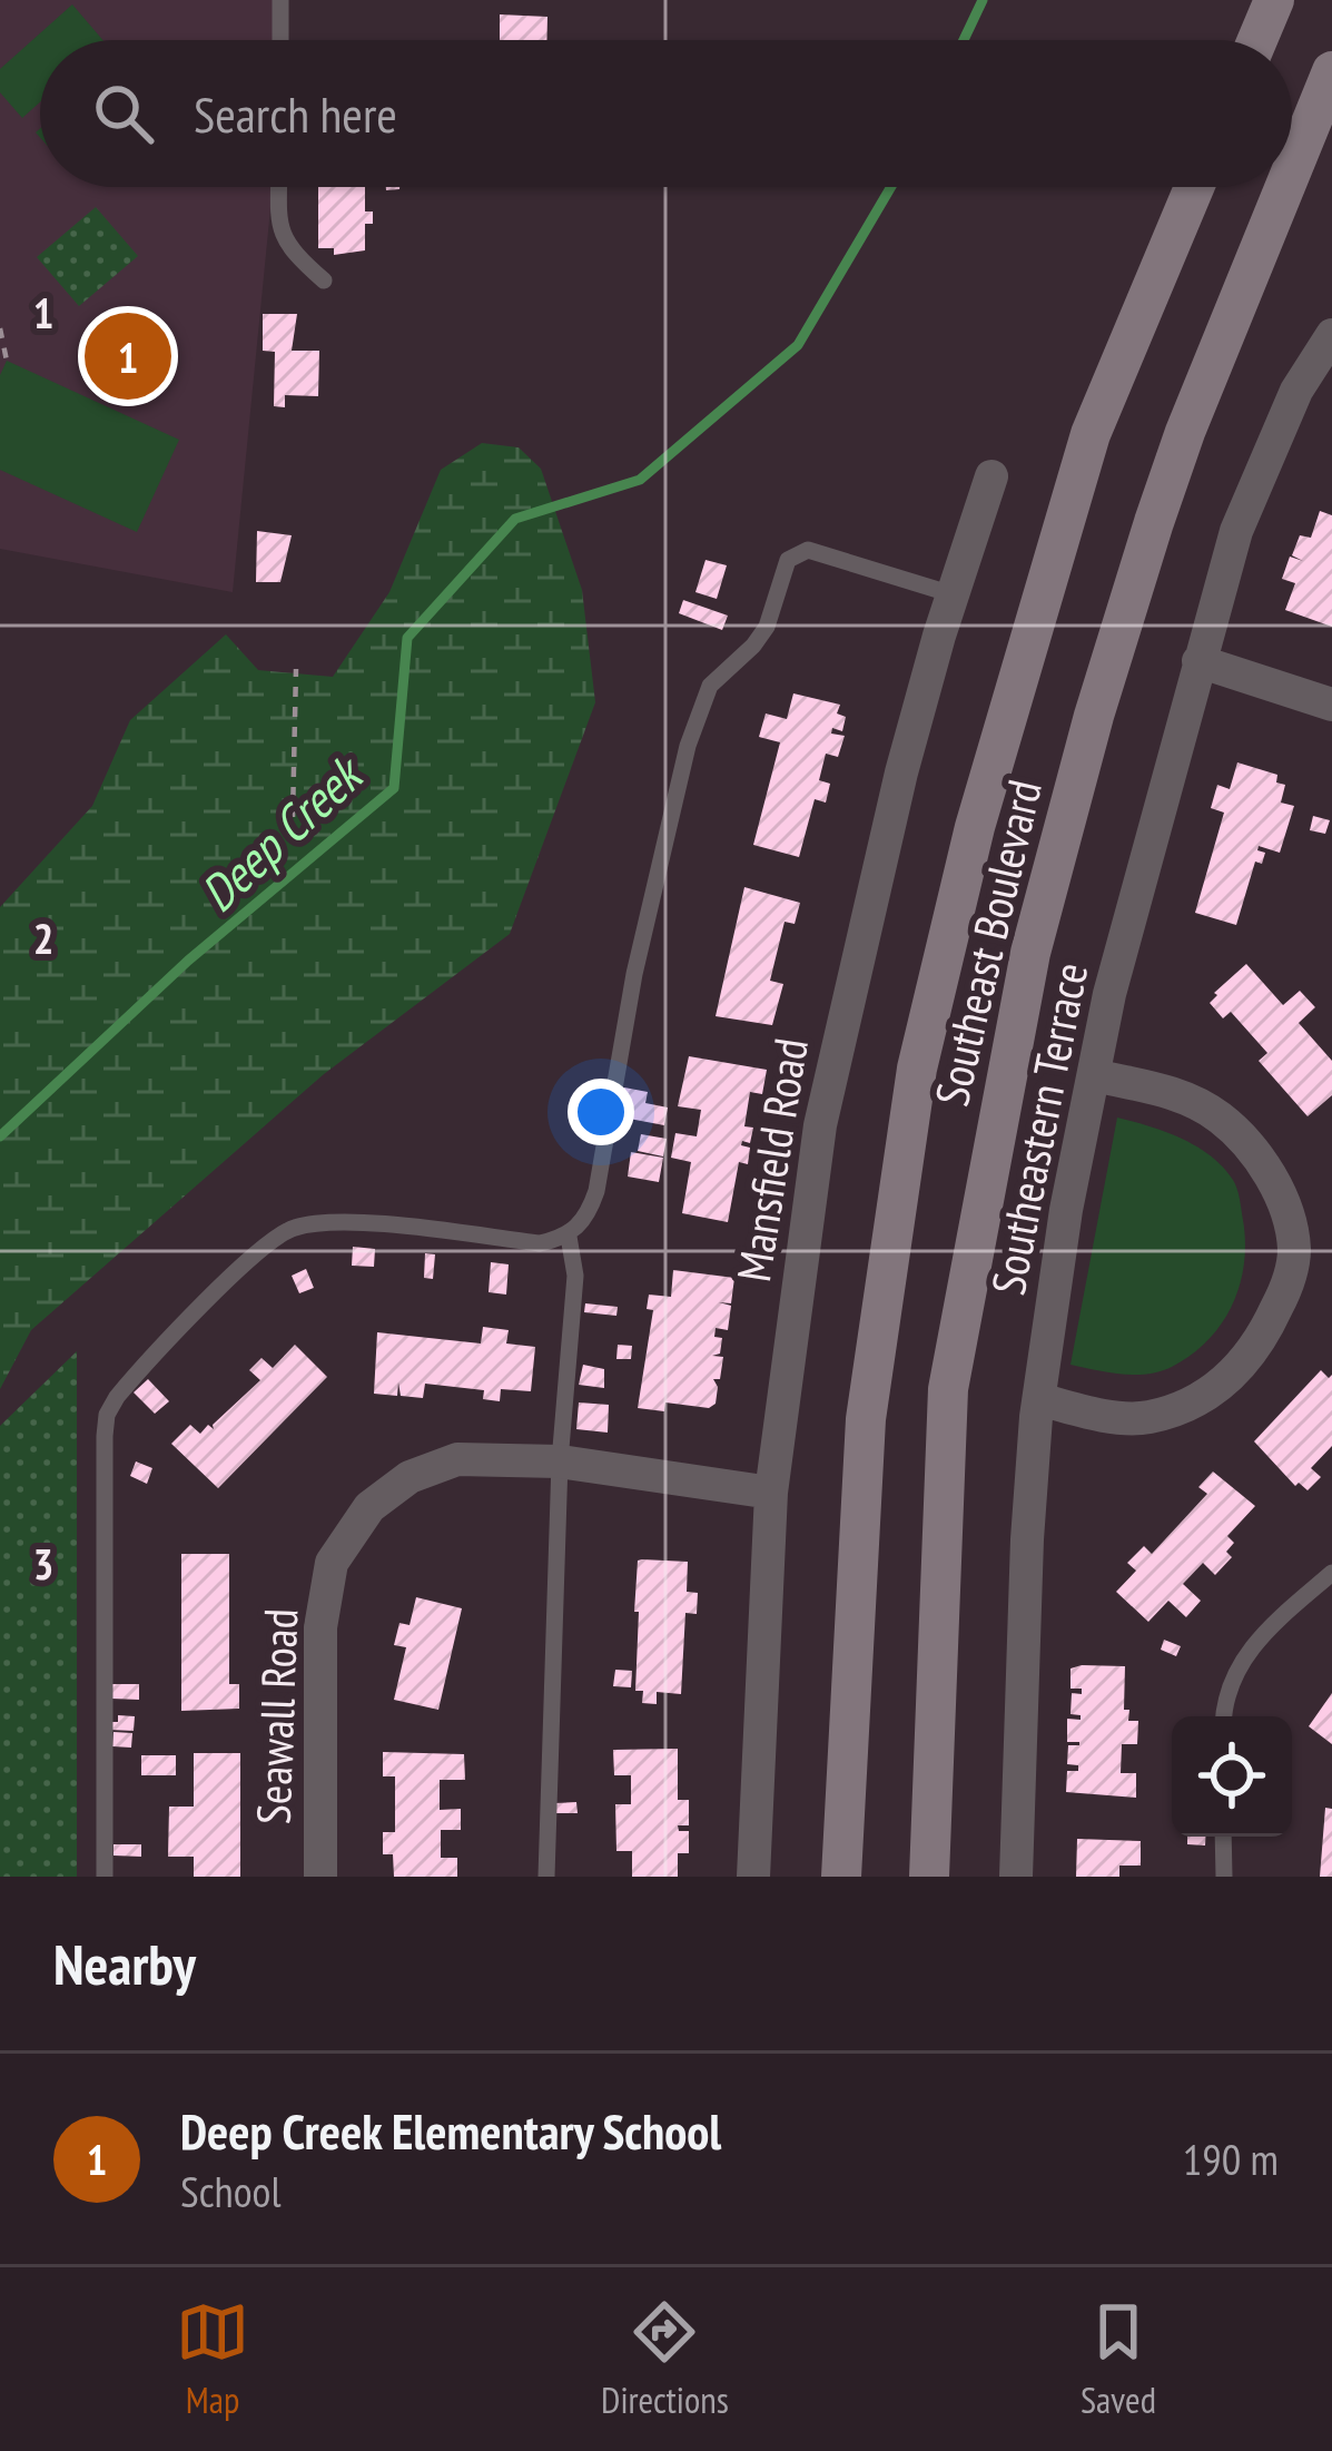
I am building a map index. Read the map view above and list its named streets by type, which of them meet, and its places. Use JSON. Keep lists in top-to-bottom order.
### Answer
{
  "streets": {
    "main road": ["Southeast Boulevard"],
    "street": ["Southeastern Terrace", "Mansfield Road", "Seawall Road"]
  },
  "crossings": [
    ["Mansfield Road", "Seawall Road"]
  ],
  "water": ["Deep Creek"],
  "page": {
    "search": "Search here",
    "pins": "1",
    "heading": "Nearby",
    "list": [
      {
        "mark": "1",
        "name": "Deep Creek Elementary School",
        "note": "School",
        "value": "190 m"
      }
    ],
    "nav": ["Map", "Directions", "Saved"]
  },
  "grid": {
    "rows": ["1", "2", "3"]
  }
}
